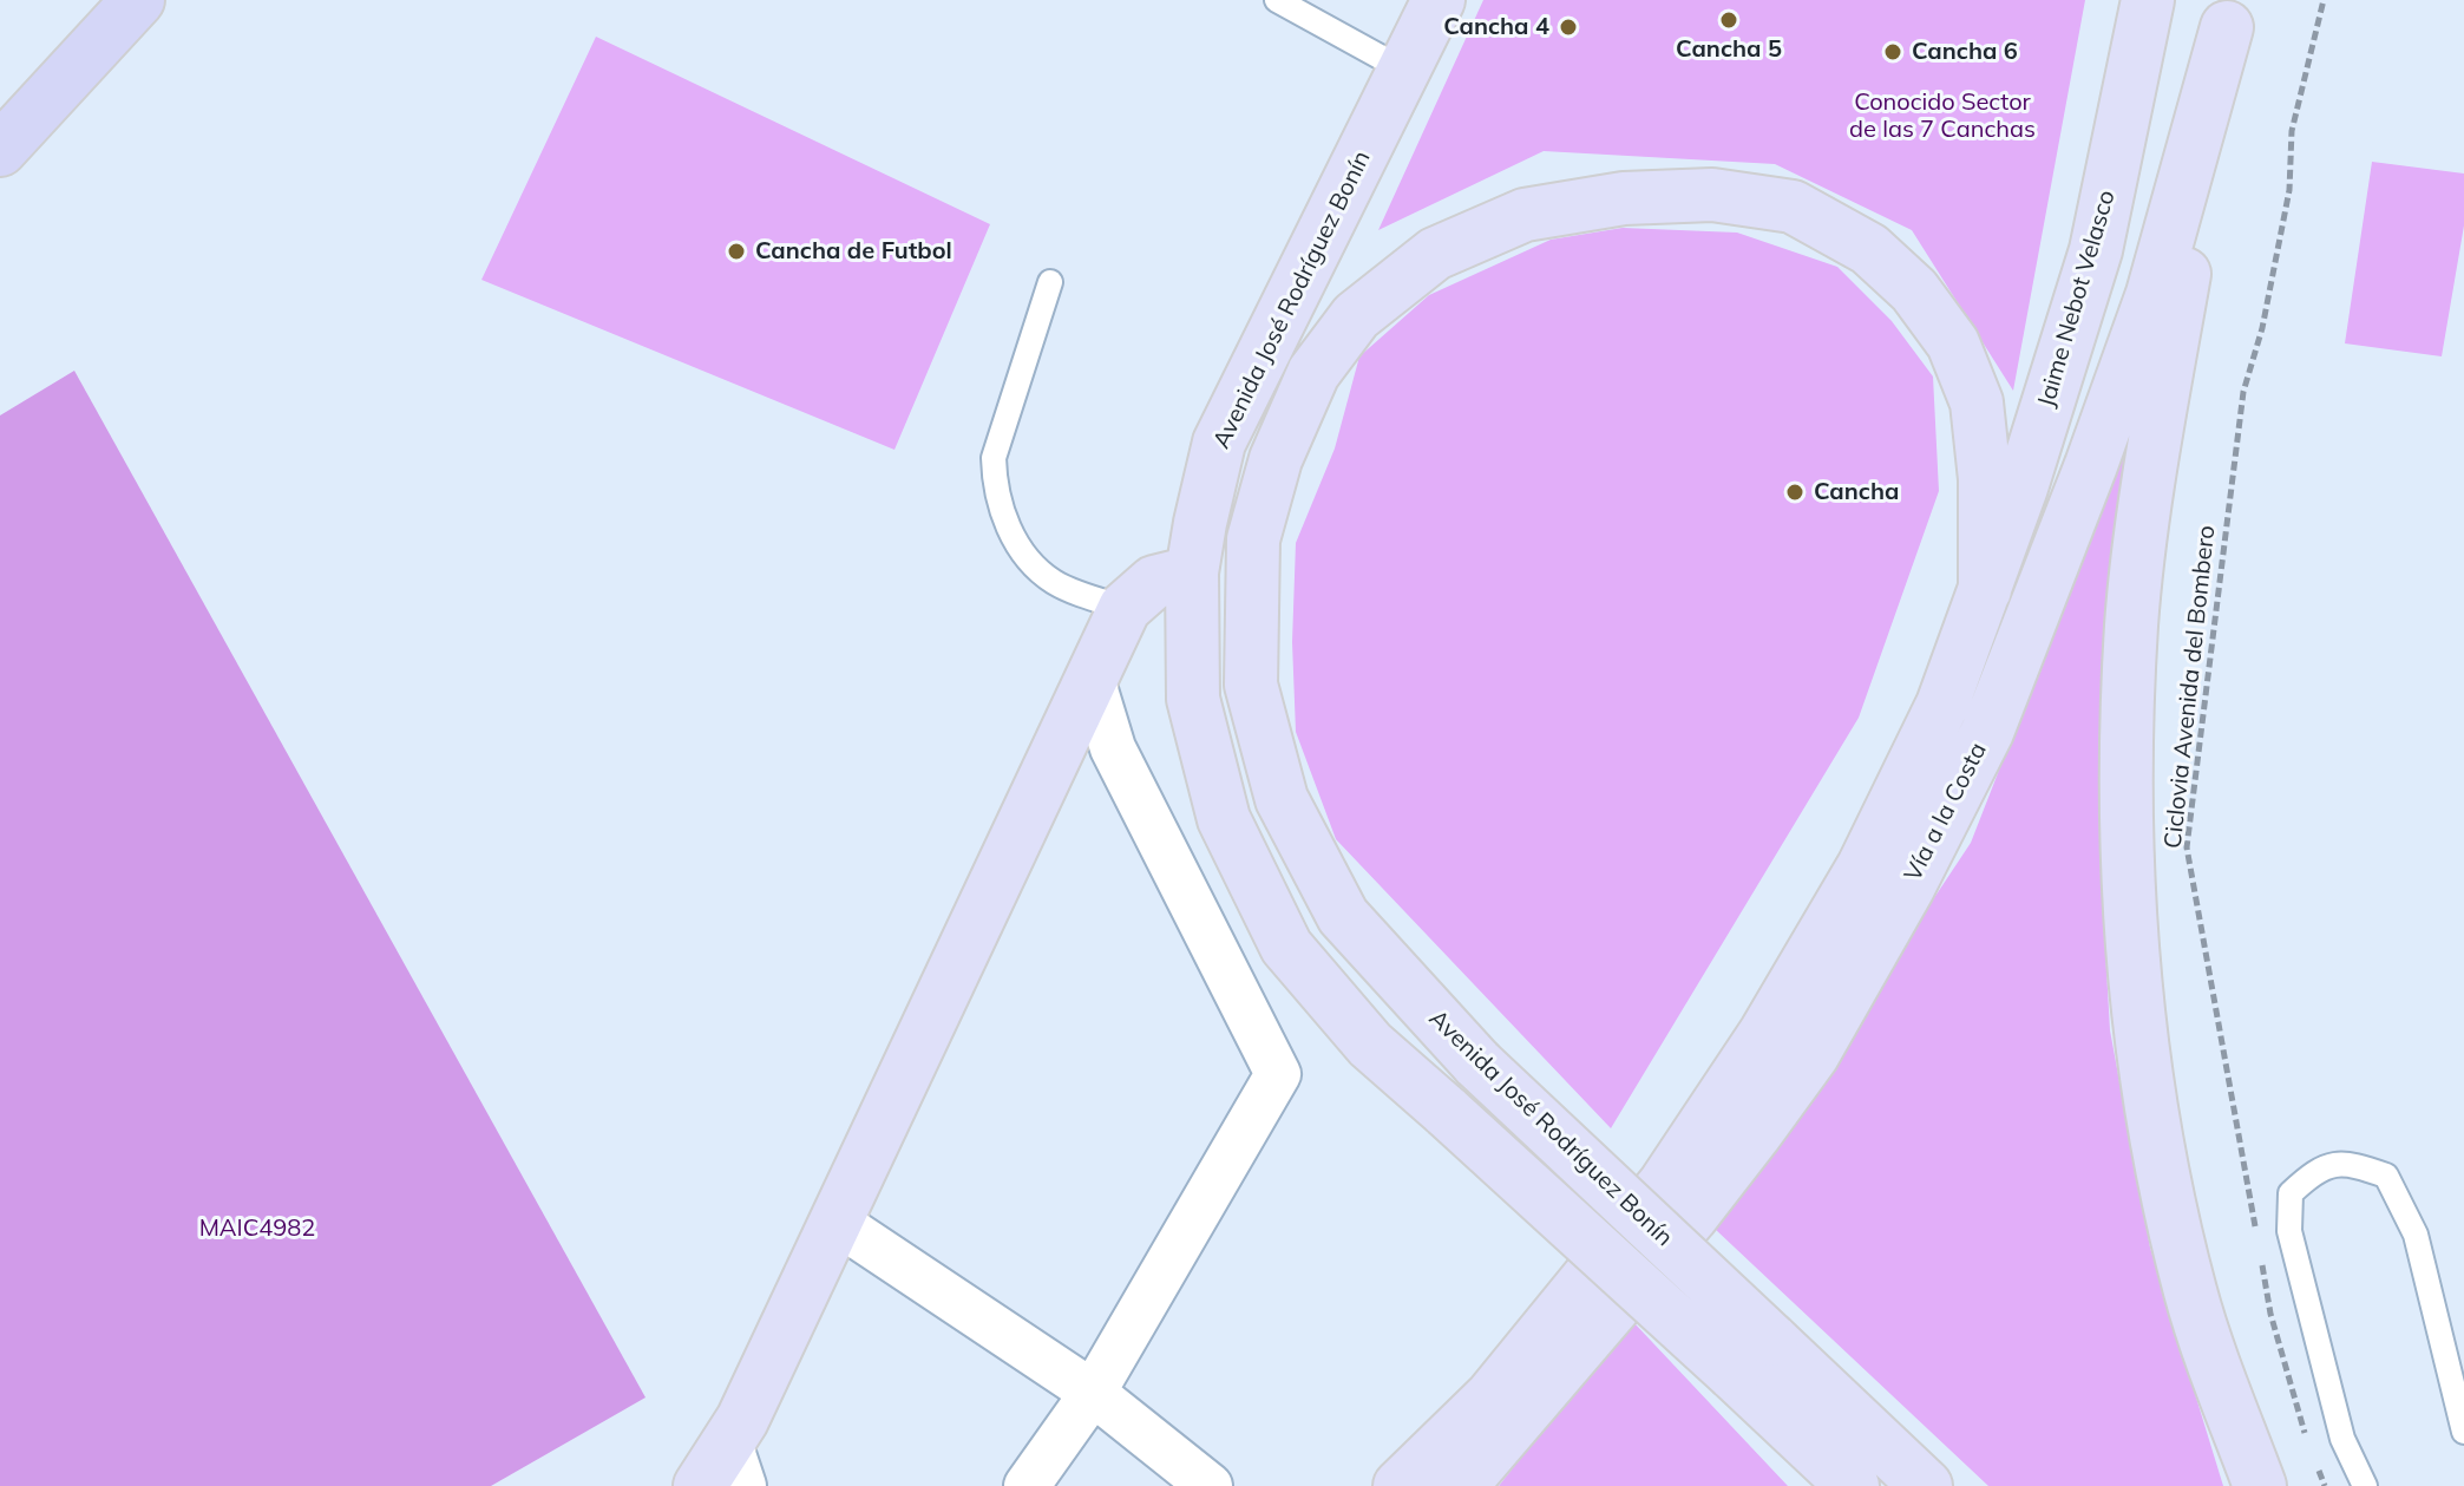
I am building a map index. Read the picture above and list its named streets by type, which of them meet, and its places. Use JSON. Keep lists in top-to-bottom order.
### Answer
{
  "streets": {
    "main road": ["Jaime Nebot Velasco", "Avenida José Rodríguez Bonín", "Vía a la Costa"],
    "path": ["Ciclovia Avenida del Bombero"]
  },
  "crossings": [
    ["Jaime Nebot Velasco", "Avenida José Rodríguez Bonín"],
    ["Jaime Nebot Velasco", "Vía a la Costa"],
    ["Avenida José Rodríguez Bonín", "Vía a la Costa"]
  ],
  "parks": ["Conocido Sector de las 7 Canchas", "MAIC4982"],
  "places": [
    "Cancha 5",
    "Cancha 4",
    "Cancha 6",
    "Cancha de Futbol",
    "Cancha"
  ]
}
